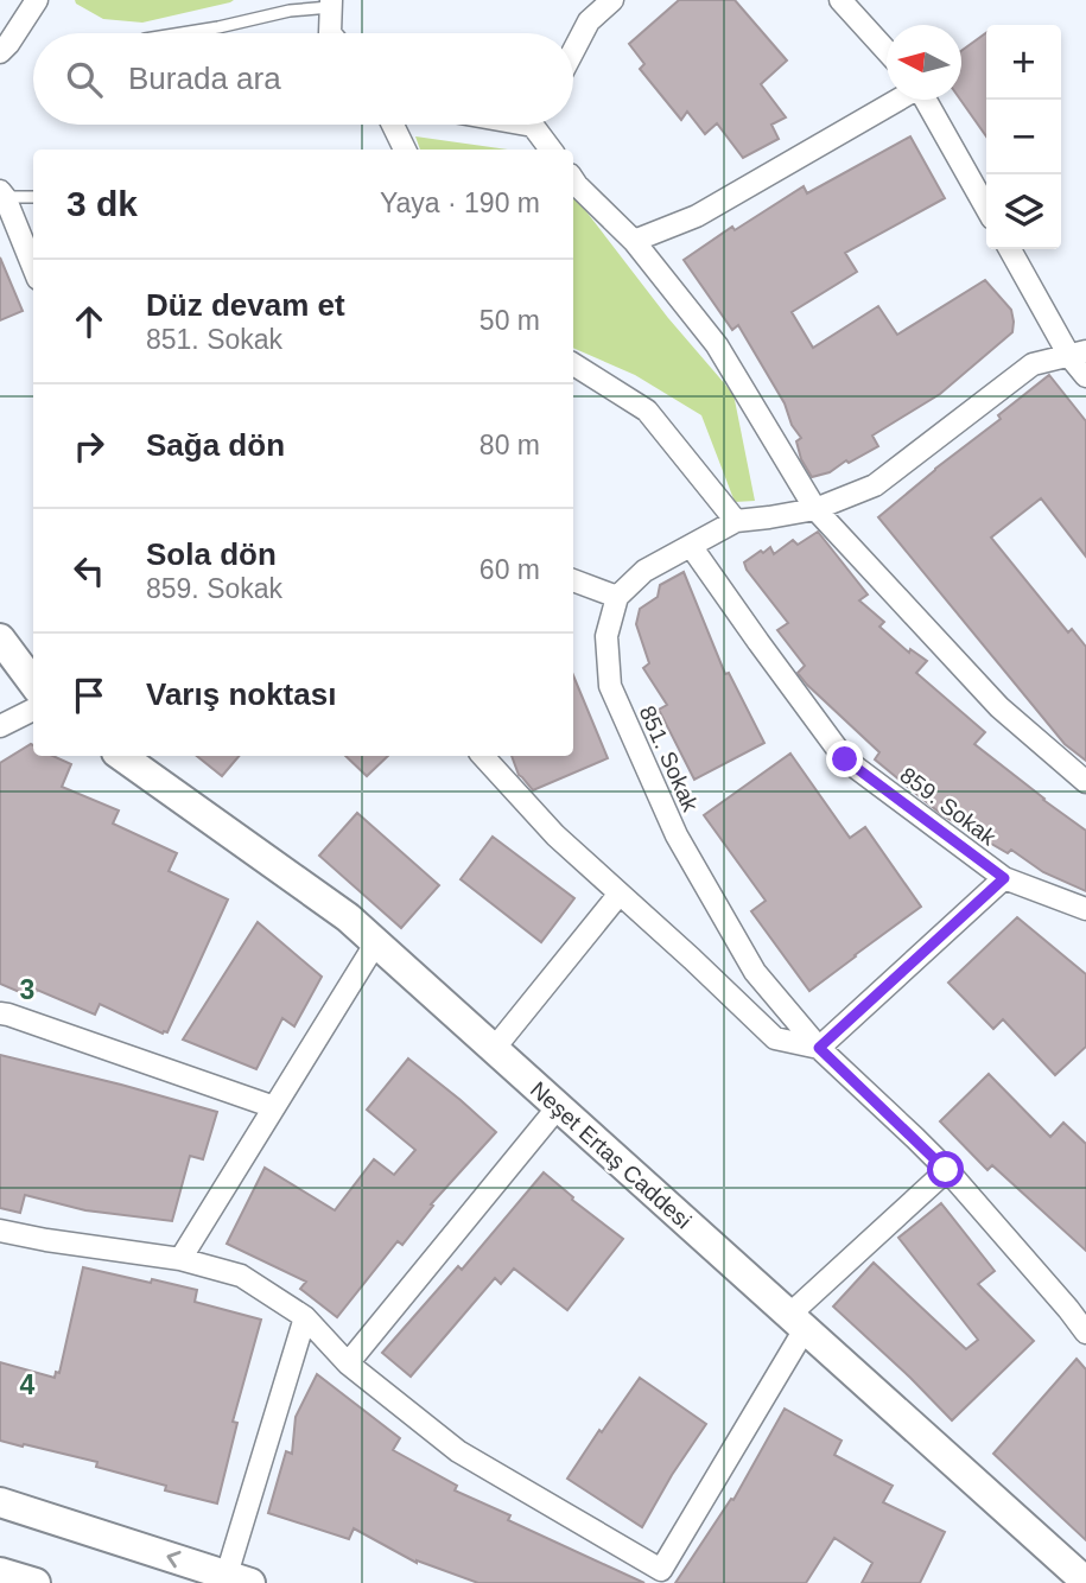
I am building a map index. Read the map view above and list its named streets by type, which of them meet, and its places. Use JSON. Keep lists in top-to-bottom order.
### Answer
{
  "streets": {
    "main road": ["Neşet Ertaş Caddesi"],
    "street": ["851. Sokak", "859. Sokak"]
  },
  "north": "left",
  "page": {
    "map_buttons": ["+", "−"],
    "search": "Burada ara",
    "heading": ["3 dk", "Yaya · 190 m"],
    "list": [
      ["Düz devam et", "851. Sokak", "50 m"],
      ["Sağa dön", "80 m"],
      ["Sola dön", "859. Sokak", "60 m"],
      "Varış noktası"
    ]
  },
  "grid": {
    "rows": ["3", "4"]
  }
}
